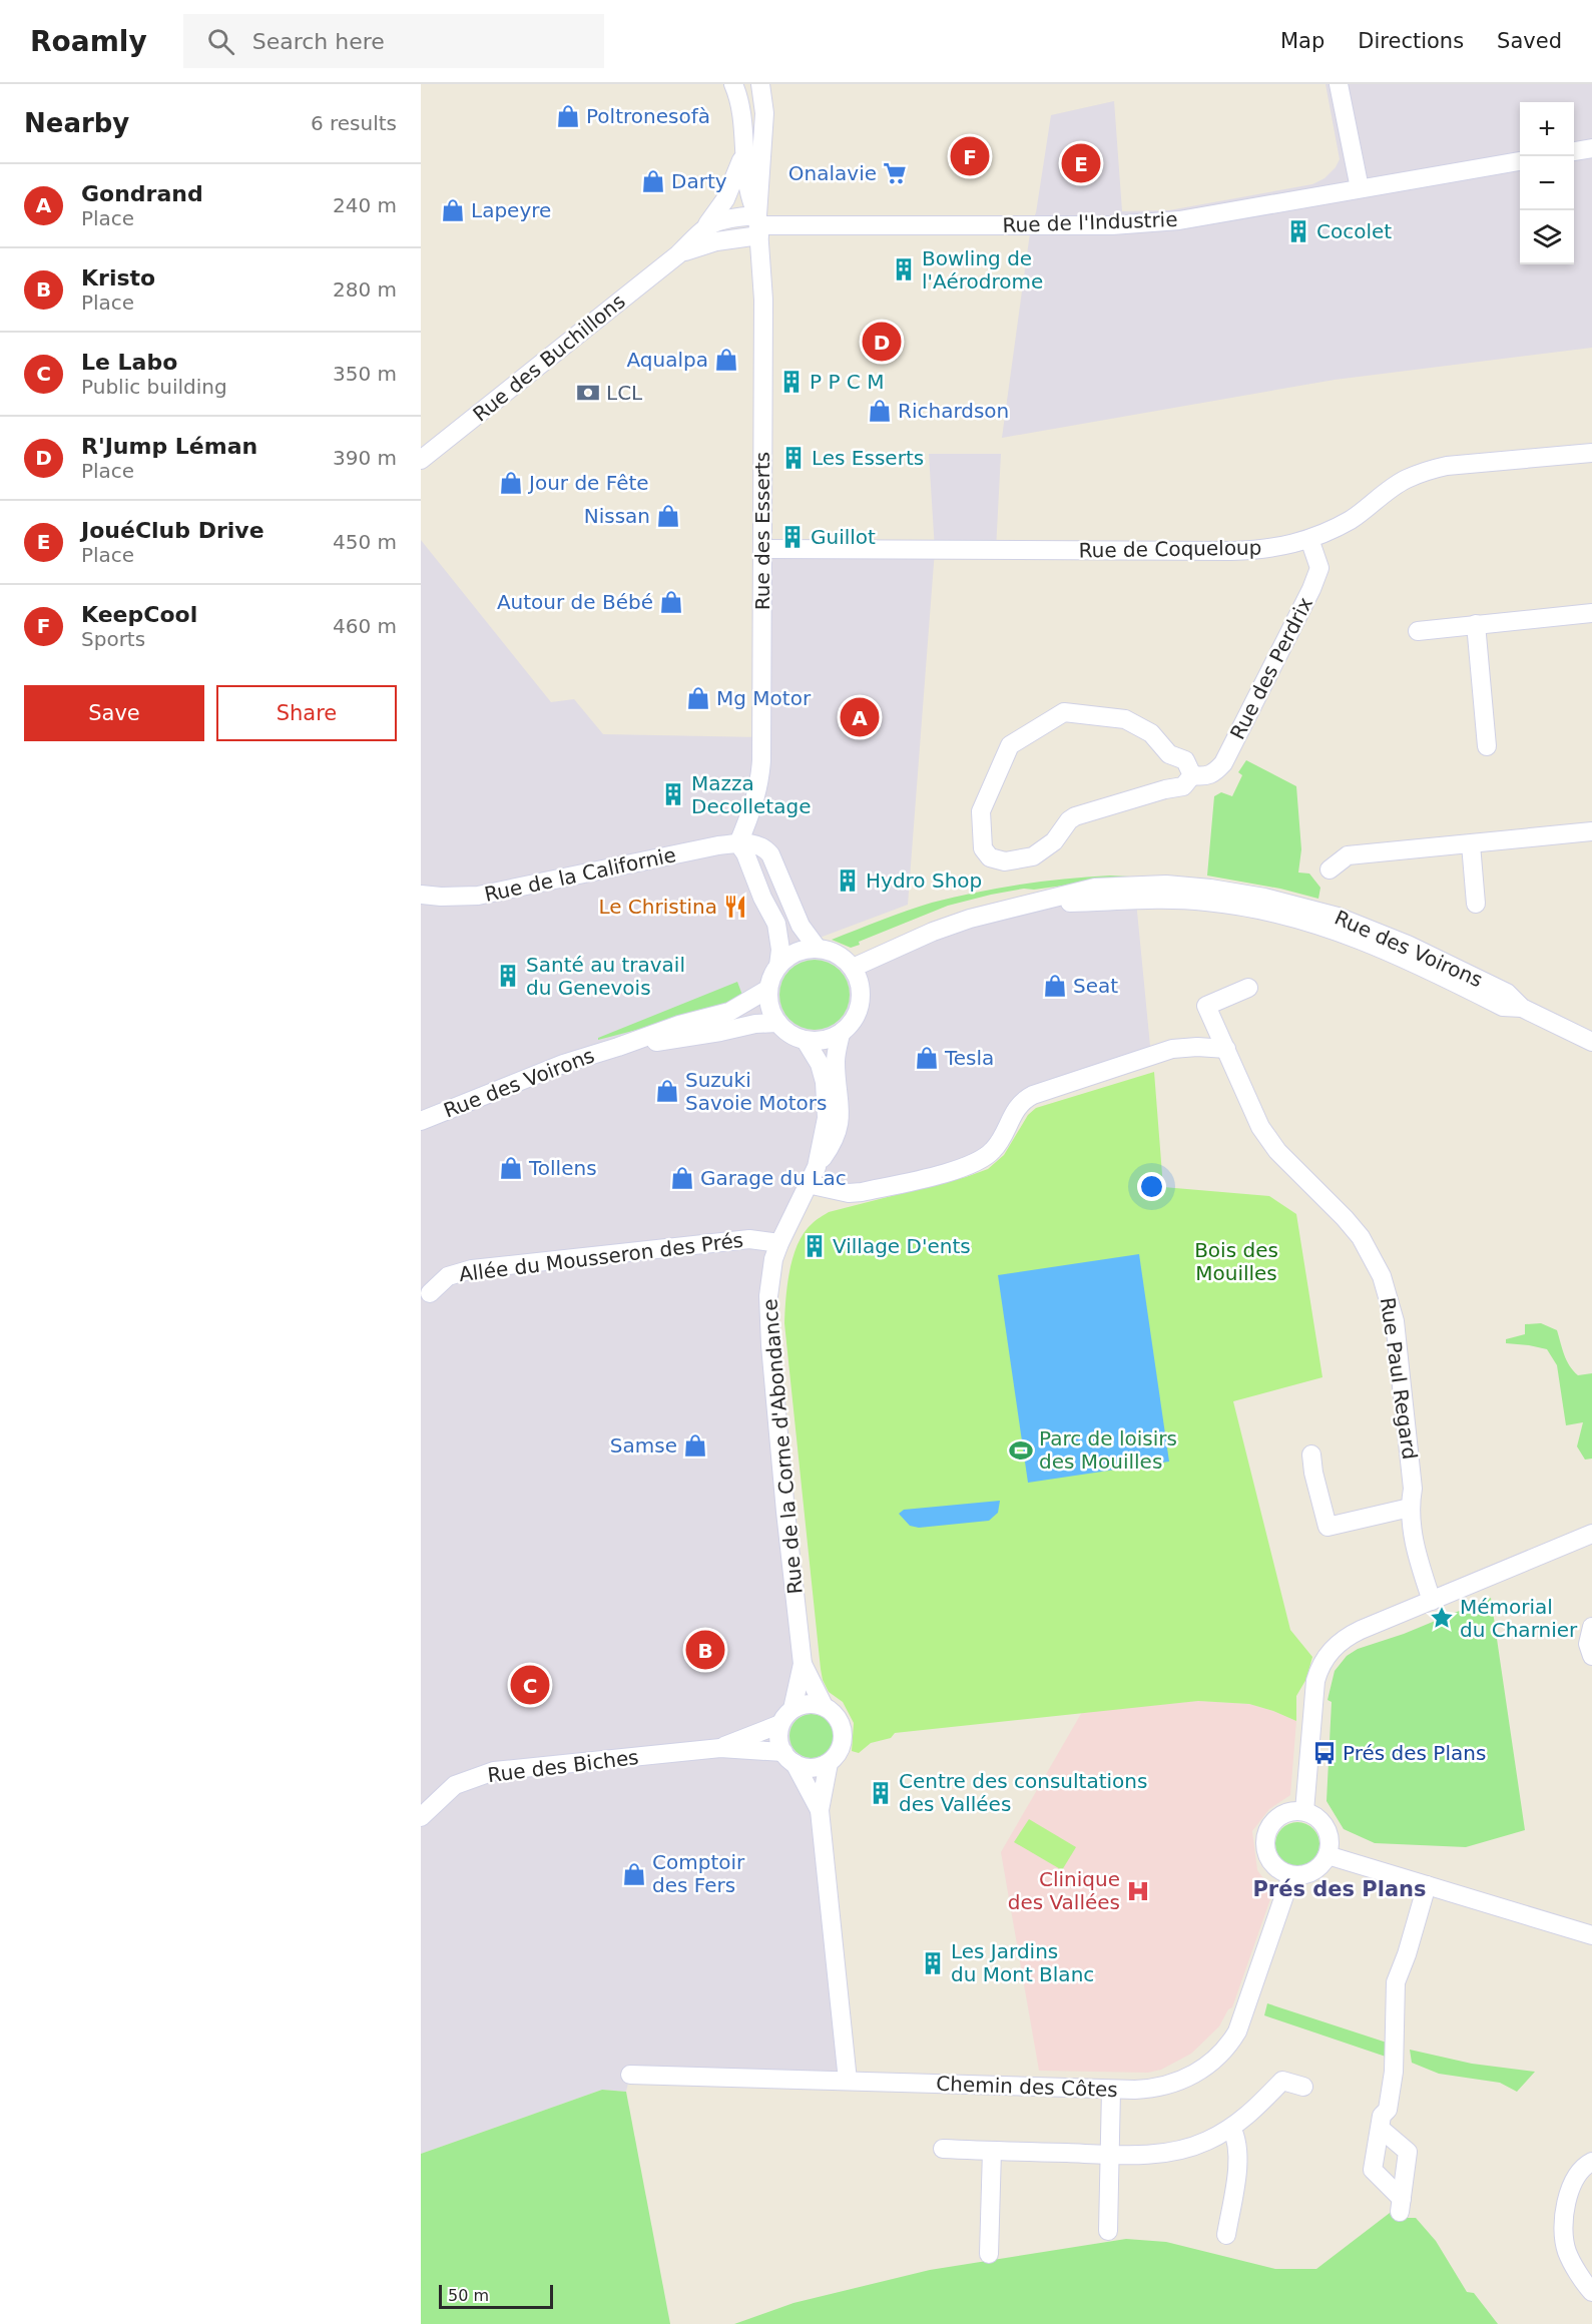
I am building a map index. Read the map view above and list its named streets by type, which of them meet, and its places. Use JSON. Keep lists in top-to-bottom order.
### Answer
{
  "streets": {
    "street": [
      "Rue de l'Industrie",
      "Rue des Buchillons",
      "Rue des Esserts",
      "Rue de Coqueloup",
      "Rue des Perdrix",
      "Rue de la Californie",
      "Rue des Voirons",
      "Allée du Mousseron des Prés",
      "Rue Paul Regard",
      "Rue de la Corne d'Abondance",
      "Rue des Biches",
      "Chemin des Côtes"
    ]
  },
  "crossings": [
    ["Rue de l'Industrie", "Rue des Buchillons"],
    ["Rue de l'Industrie", "Rue des Esserts"],
    ["Rue des Buchillons", "Rue des Esserts"],
    ["Rue des Esserts", "Rue de Coqueloup"],
    ["Rue des Esserts", "Rue de la Californie"],
    ["Rue de Coqueloup", "Rue des Perdrix"],
    ["Rue des Voirons", "Rue de la Corne d'Abondance"],
    ["Allée du Mousseron des Prés", "Rue de la Corne d'Abondance"],
    ["Rue de la Corne d'Abondance", "Rue des Biches"]
  ],
  "districts": ["Prés des Plans"],
  "parks": ["Bois des Mouilles"],
  "places": {
    "shop": [
      "Poltronesofà",
      "Darty",
      "Lapeyre",
      "Aqualpa",
      "Richardson",
      "Jour de Fête",
      "Nissan",
      "Autour de Bébé",
      "Mg Motor",
      "Seat",
      "Tesla",
      "Suzuki Savoie Motors",
      "Tollens",
      "Garage du Lac",
      "Samse",
      "Comptoir des Fers"
    ],
    "supermarket": ["Onalavie"],
    "building": [
      "Cocolet",
      "Bowling de l'Aérodrome",
      "P P C M",
      "Les Esserts",
      "Guillot",
      "Mazza Decolletage",
      "Hydro Shop",
      "Santé au travail du Genevois",
      "Village D'ents",
      "Centre des consultations des Vallées",
      "Les Jardins du Mont Blanc"
    ],
    "bank": ["LCL"],
    "restaurant": ["Le Christina"],
    "sports": ["Parc de loisirs des Mouilles"],
    "place": ["Mémorial du Charnier"],
    "bus stop": ["Prés des Plans"],
    "hospital": ["Clinique des Vallées"]
  },
  "scale_bar": "50 m",
  "page": {
    "header": "Roamly",
    "search": "Search here",
    "nav": ["Map", "Directions", "Saved"],
    "heading": ["Nearby", "6 results"],
    "map_buttons": ["+", "−"],
    "pins": [
      "F",
      "E",
      "D",
      "A",
      "B",
      "C"
    ],
    "list": [
      {
        "mark": "A",
        "name": "Gondrand",
        "note": "Place",
        "value": "240 m"
      },
      {
        "mark": "B",
        "name": "Kristo",
        "note": "Place",
        "value": "280 m"
      },
      {
        "mark": "C",
        "name": "Le Labo",
        "note": "Public building",
        "value": "350 m"
      },
      {
        "mark": "D",
        "name": "R'Jump Léman",
        "note": "Place",
        "value": "390 m"
      },
      {
        "mark": "E",
        "name": "JouéClub Drive",
        "note": "Place",
        "value": "450 m"
      },
      {
        "mark": "F",
        "name": "KeepCool",
        "note": "Sports",
        "value": "460 m"
      }
    ],
    "buttons": ["Save", "Share"],
    "scale": "50 m"
  }
}
